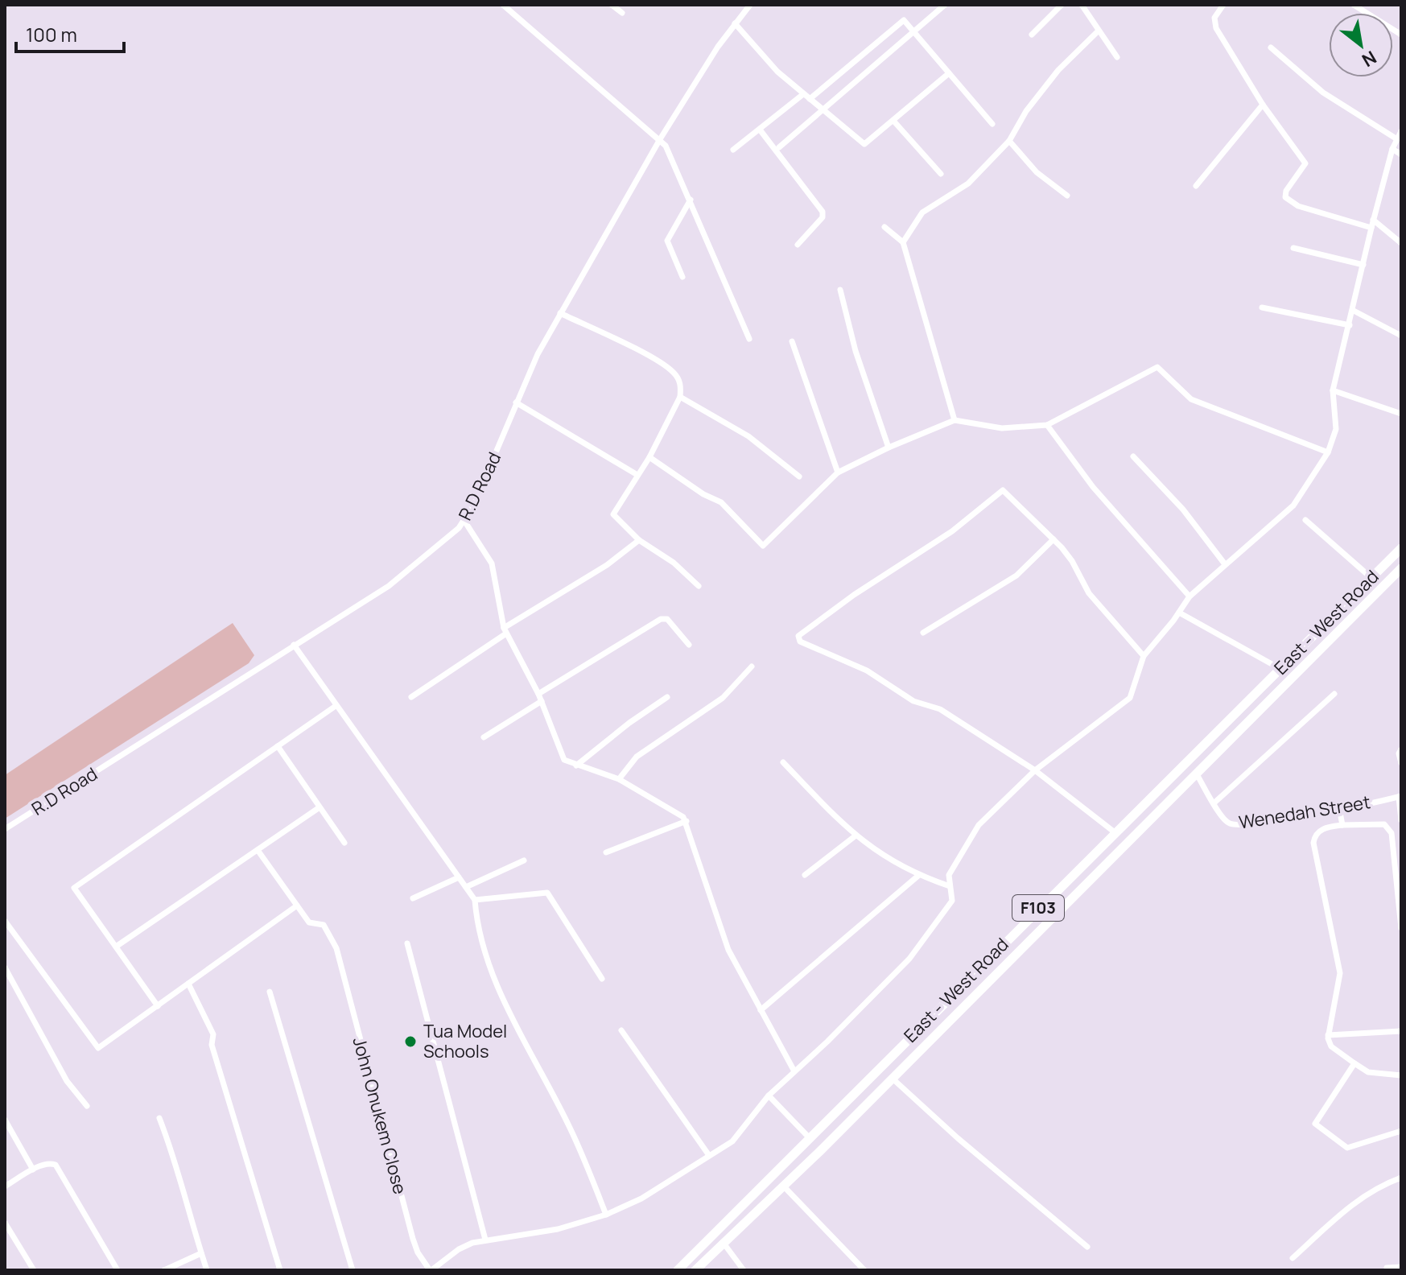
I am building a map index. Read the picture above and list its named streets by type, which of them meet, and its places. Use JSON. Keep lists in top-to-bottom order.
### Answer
{
  "streets": {
    "main road": ["East - West Road", "F103"],
    "street": ["R.D Road", "Wenedah Street", "John Onukem Close"]
  },
  "crossings": [
    ["East - West Road", "Wenedah Street"]
  ],
  "places": ["Tua Model Schools"],
  "scale_bar": "100 m",
  "north": "bottom right"
}
